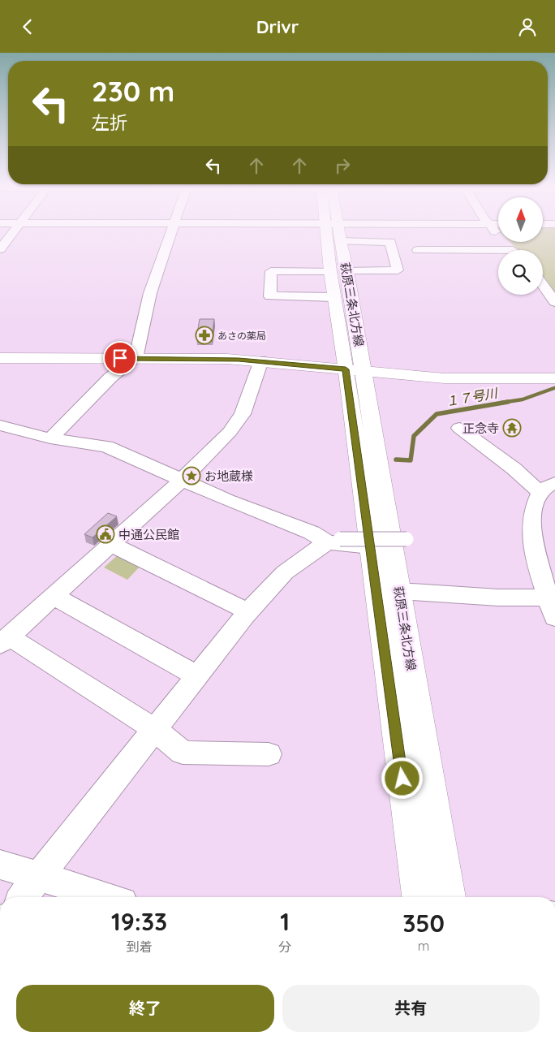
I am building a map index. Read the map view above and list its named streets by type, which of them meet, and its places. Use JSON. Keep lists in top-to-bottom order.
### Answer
{
  "streets": {
    "main road": ["萩原三条北方線"]
  },
  "water": ["１７号川"],
  "places": {
    "pharmacy": ["あさの薬局"],
    "temple": ["正念寺"],
    "place": ["お地蔵様"],
    "public building": ["中通公民館"]
  },
  "north": "top",
  "page": {
    "header": "Drivr",
    "turn": ["230 m", "左折"],
    "eta": [
      "19:33",
      "到着",
      "1",
      "分",
      "350",
      "m"
    ],
    "buttons": ["終了", "共有"]
  }
}
